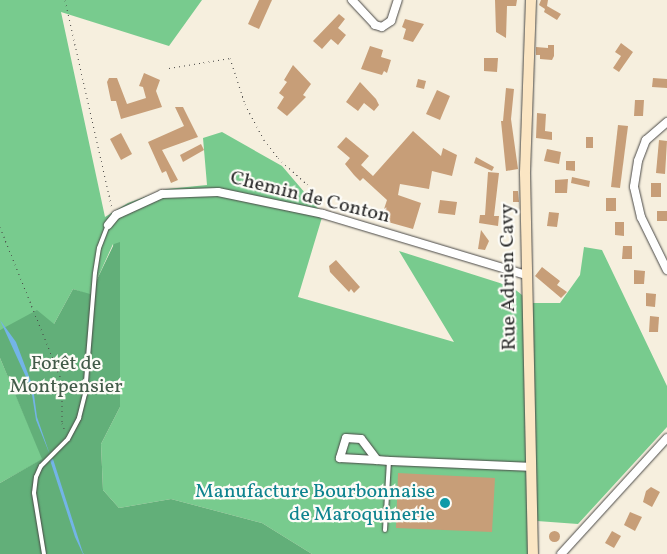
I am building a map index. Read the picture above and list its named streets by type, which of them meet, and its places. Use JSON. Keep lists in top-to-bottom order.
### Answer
{
  "streets": {
    "main road": ["Rue Adrien Cavy"],
    "street": ["Chemin de Conton"]
  },
  "crossings": [
    ["Chemin de Conton", "Rue Adrien Cavy"]
  ],
  "parks": ["Forêt de Montpensier"],
  "places": ["Manufacture Bourbonnaise de Maroquinerie"]
}
